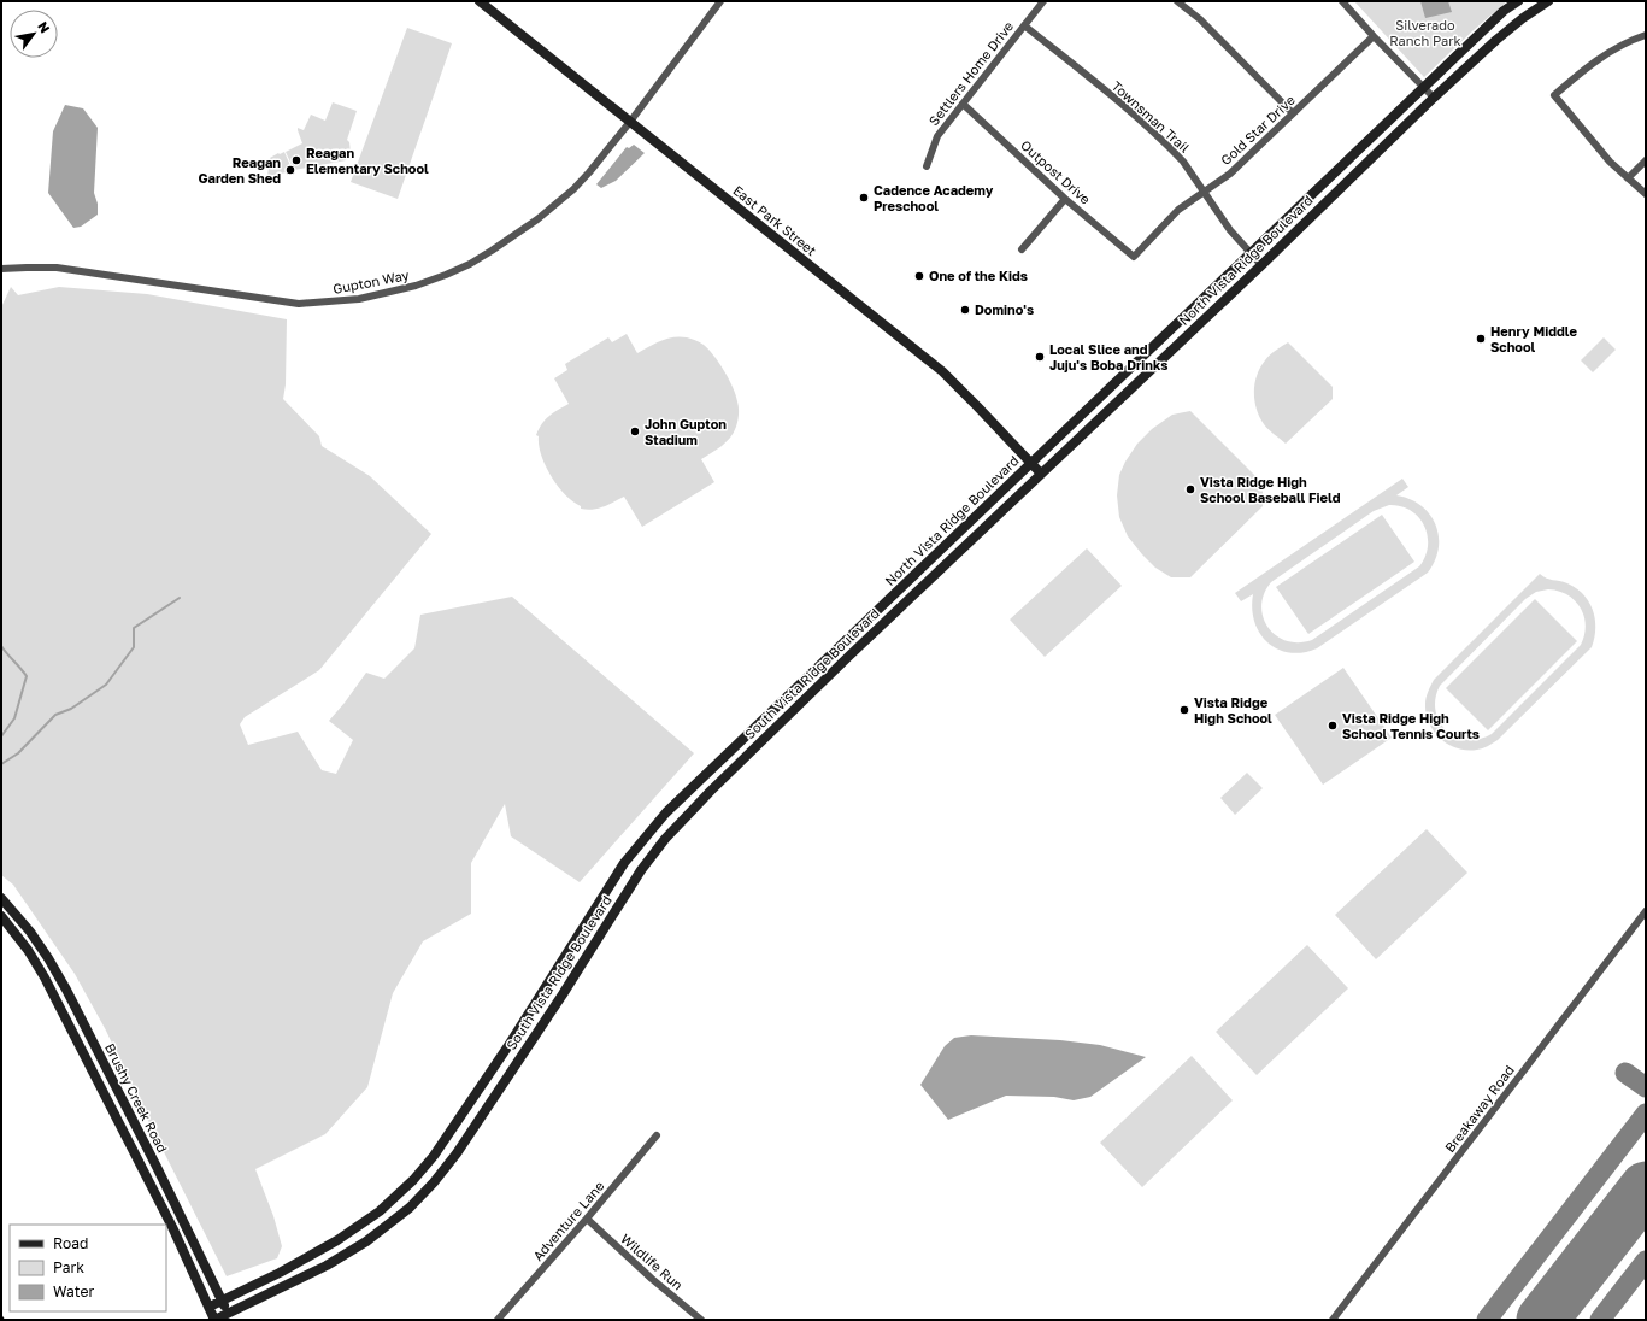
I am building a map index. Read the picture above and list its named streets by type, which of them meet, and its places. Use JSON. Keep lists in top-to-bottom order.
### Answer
{
  "streets": {
    "street": [
      "Settlers Home Drive",
      "Townsman Trail",
      "Gold Star Drive",
      "Outpost Drive",
      "East Park Street",
      "North Vista Ridge Boulevard",
      "Gupton Way",
      "South Vista Ridge Boulevard",
      "Brushy Creek Road",
      "Breakaway Road",
      "Adventure Lane",
      "Wildlife Run"
    ]
  },
  "crossings": [
    ["Settlers Home Drive", "Townsman Trail"],
    ["Settlers Home Drive", "Outpost Drive"],
    ["Townsman Trail", "Gold Star Drive"],
    ["Townsman Trail", "North Vista Ridge Boulevard"],
    ["Gold Star Drive", "Outpost Drive"],
    ["East Park Street", "North Vista Ridge Boulevard"],
    ["East Park Street", "Gupton Way"],
    ["North Vista Ridge Boulevard", "South Vista Ridge Boulevard"],
    ["South Vista Ridge Boulevard", "Brushy Creek Road"],
    ["Adventure Lane", "Wildlife Run"]
  ],
  "parks": ["Silverado Ranch Park"],
  "places": [
    "Reagan Elementary School",
    "Reagan Garden Shed",
    "Cadence Academy Preschool",
    "One of the Kids",
    "Domino's",
    "Henry Middle School",
    "Local Slice and Juju's Boba Drinks",
    "John Gupton Stadium",
    "Vista Ridge High School Baseball Field",
    "Vista Ridge High School",
    "Vista Ridge High School Tennis Courts"
  ],
  "legend": ["Road", "Park", "Water"],
  "north": "top right"
}
